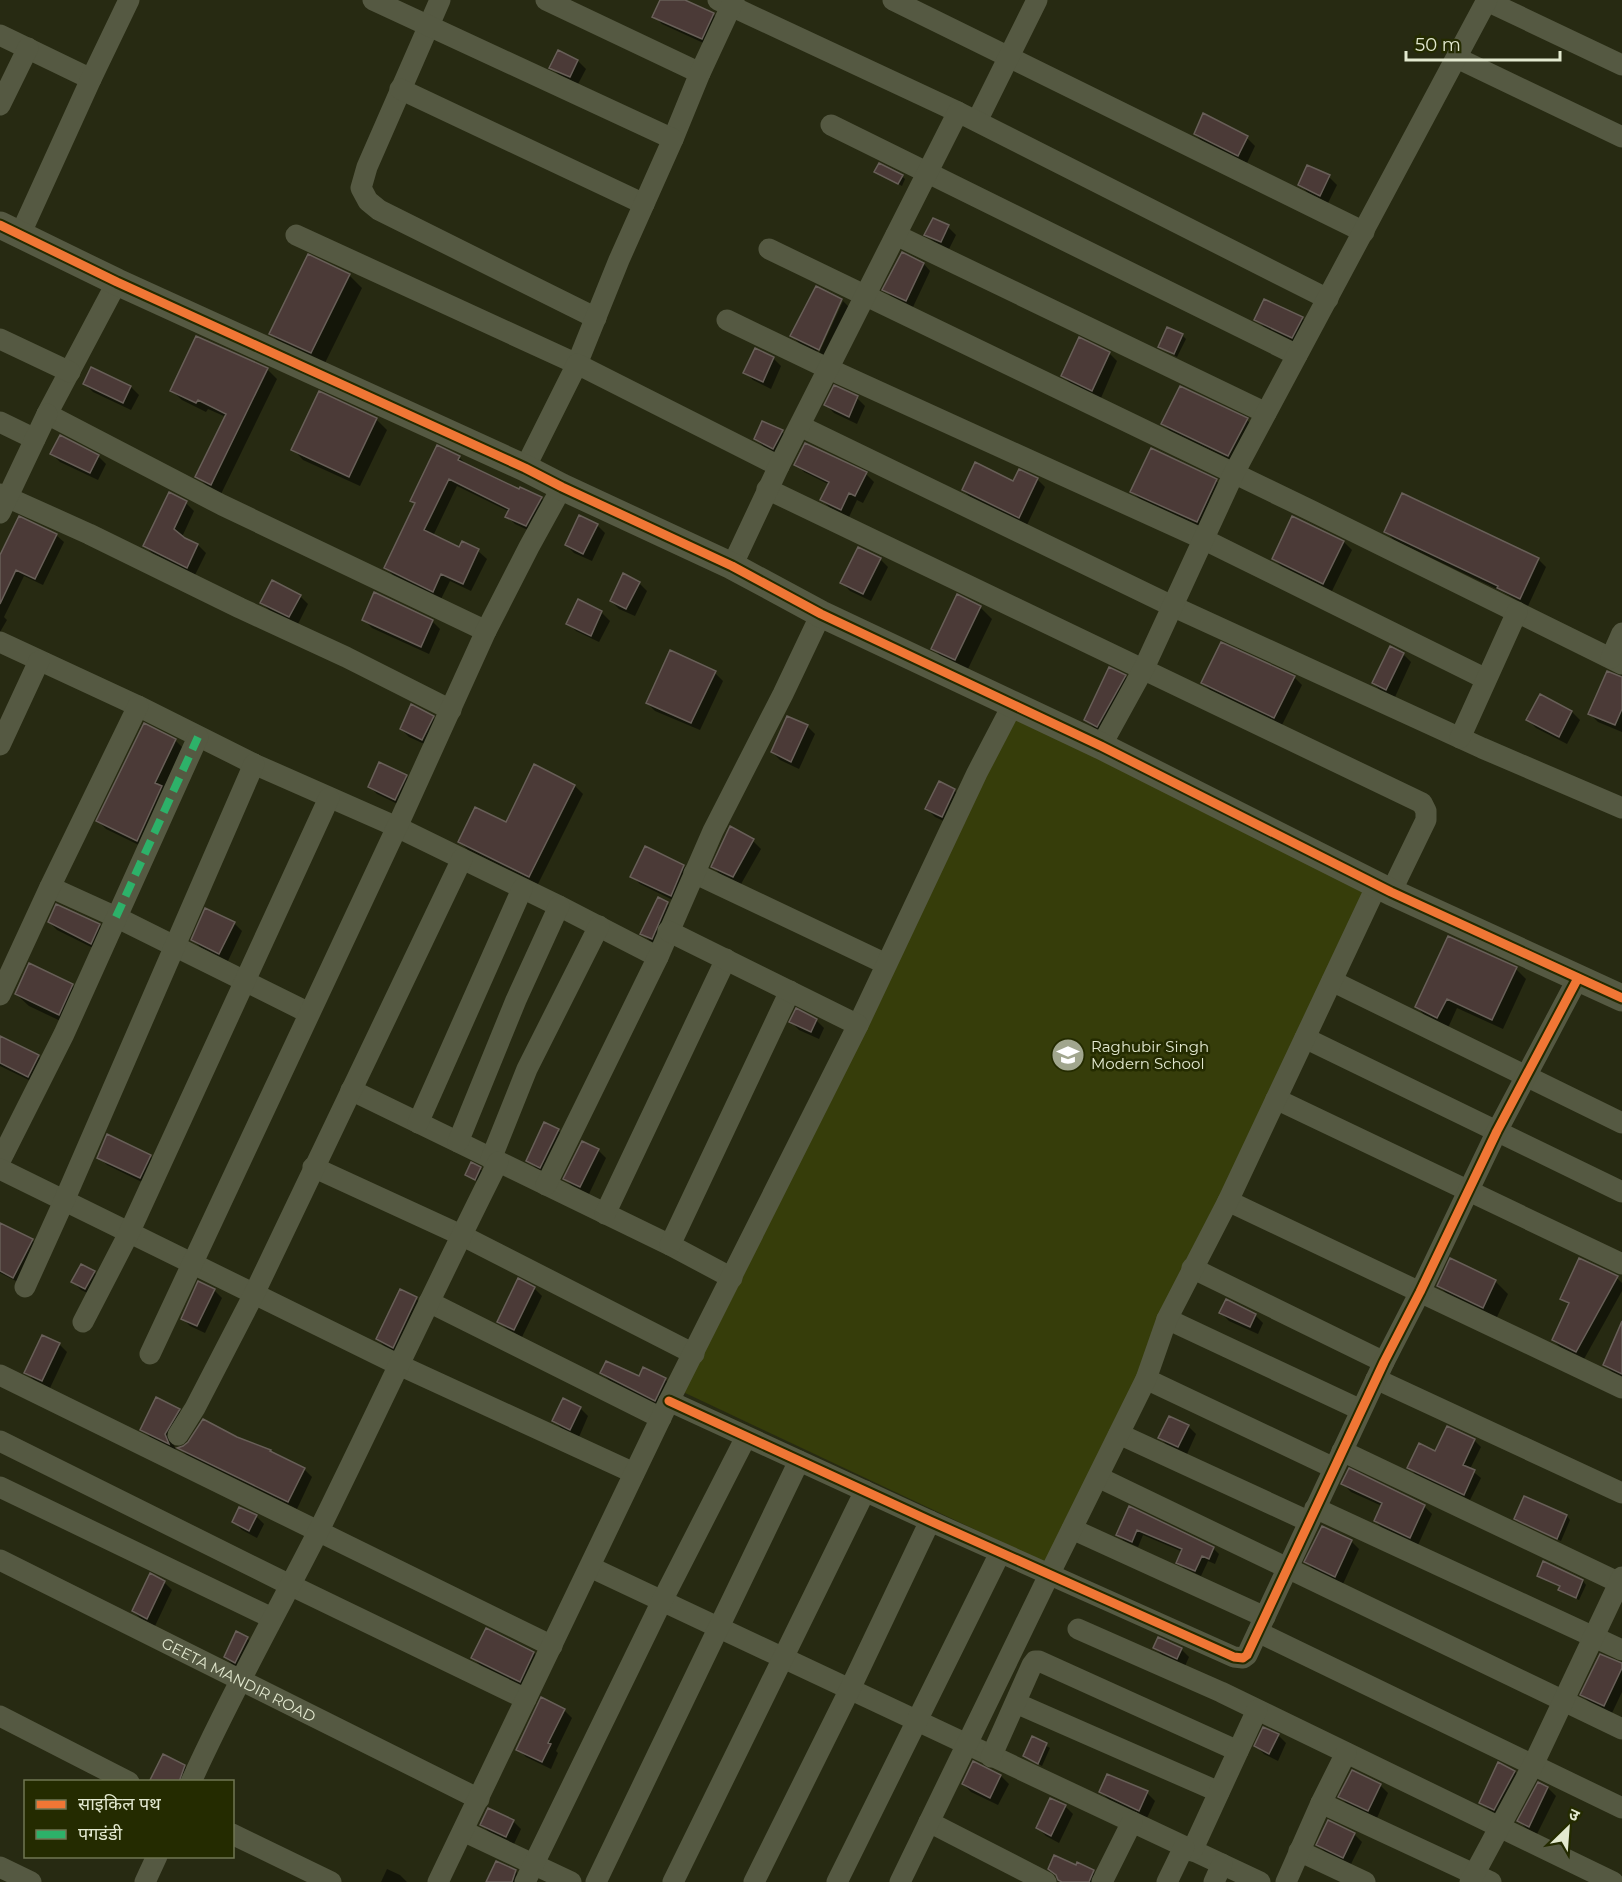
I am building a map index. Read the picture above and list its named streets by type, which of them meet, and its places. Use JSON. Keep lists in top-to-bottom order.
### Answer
{
  "streets": {
    "street": ["GEETA MANDIR ROAD"]
  },
  "places": {
    "school or university": ["Raghubir Singh Modern School"]
  },
  "legend": ["साइकिल पथ", "पगडंडी"],
  "scale_bar": "50 m",
  "north": "top right"
}
